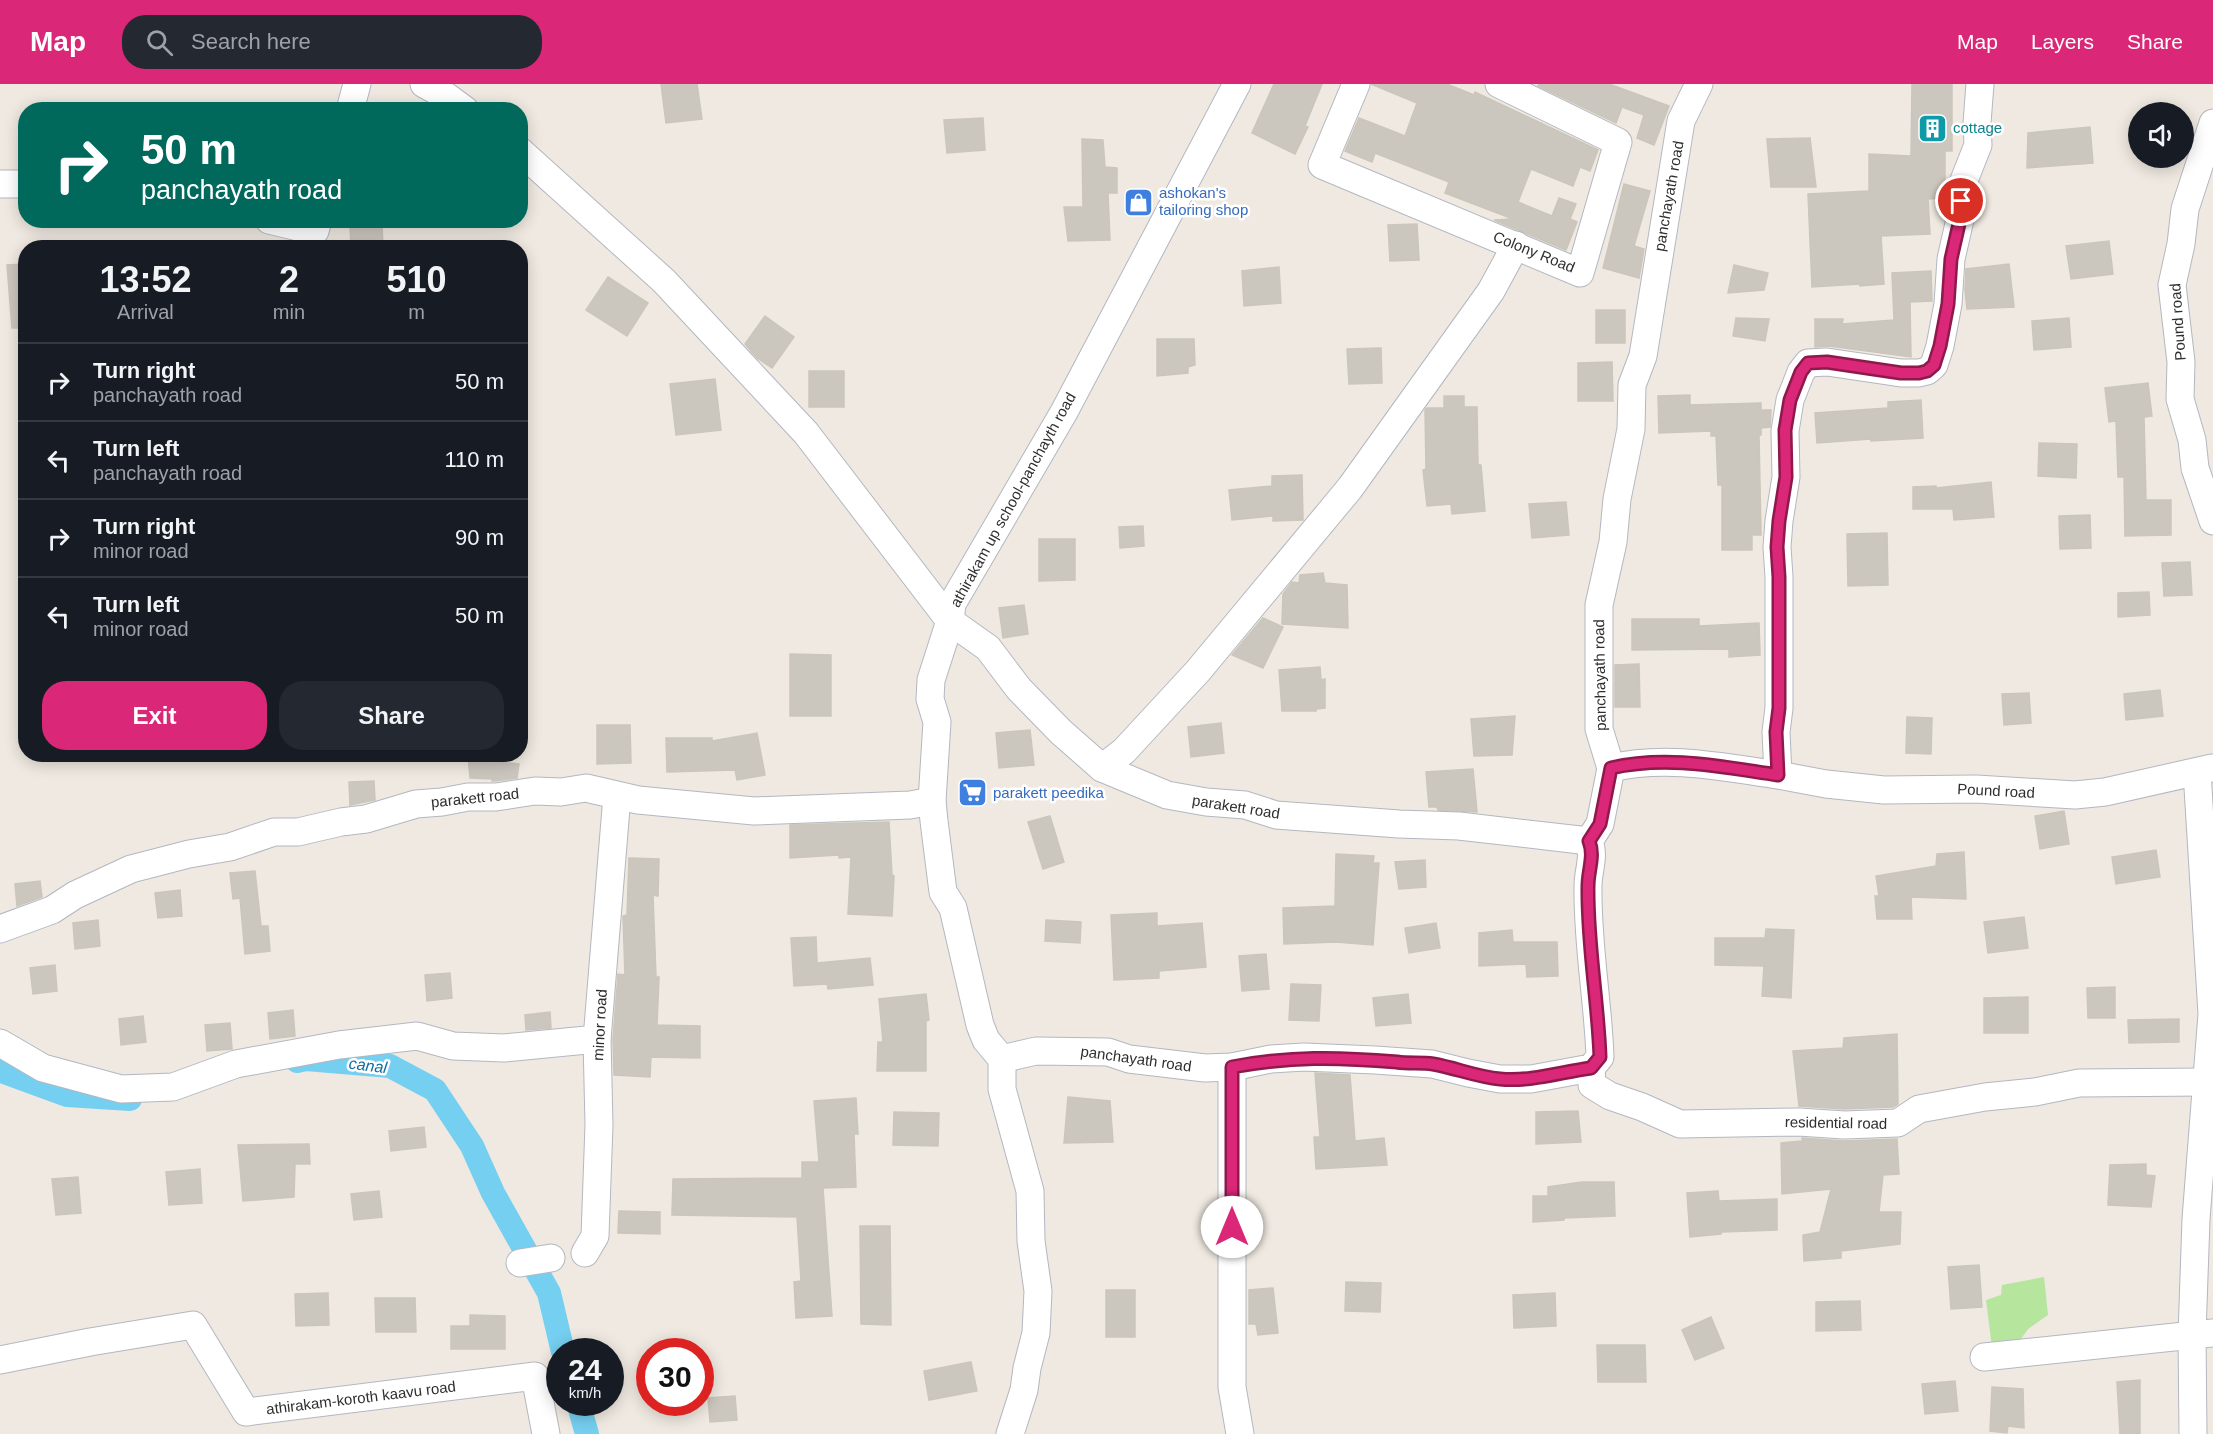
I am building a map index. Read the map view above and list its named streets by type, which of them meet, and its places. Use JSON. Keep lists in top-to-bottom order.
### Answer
{
  "streets": {
    "street": [
      "panchayath road",
      "Colony Road",
      "Pound road",
      "athirakam up school-panchayth road",
      "parakett road",
      "minor road",
      "residential road",
      "athirakam-koroth kaavu road"
    ]
  },
  "crossings": [
    ["panchayath road", "athirakam up school-panchayth road"],
    ["panchayath road", "parakett road"],
    ["panchayath road", "residential road"],
    ["athirakam up school-panchayth road", "parakett road"],
    ["parakett road", "minor road"]
  ],
  "water": ["canal"],
  "places": {
    "building": ["cottage"],
    "shop": ["ashokan's tailoring shop"],
    "supermarket": ["parakett peedika"]
  },
  "page": {
    "header": "Map",
    "search": "Search here",
    "nav": ["Map", "Layers", "Share"],
    "turn": ["50 m", "panchayath road"],
    "eta": [
      "13:52",
      "Arrival",
      "2",
      "min",
      "510",
      "m"
    ],
    "list": [
      {
        "name": "Turn right",
        "note": "panchayath road",
        "value": "50 m"
      },
      {
        "name": "Turn left",
        "note": "panchayath road",
        "value": "110 m"
      },
      {
        "name": "Turn right",
        "note": "minor road",
        "value": "90 m"
      },
      {
        "name": "Turn left",
        "note": "minor road",
        "value": "50 m"
      }
    ],
    "buttons": ["Exit", "Share"],
    "speed": "24 km/h",
    "limit": "30"
  }
}
